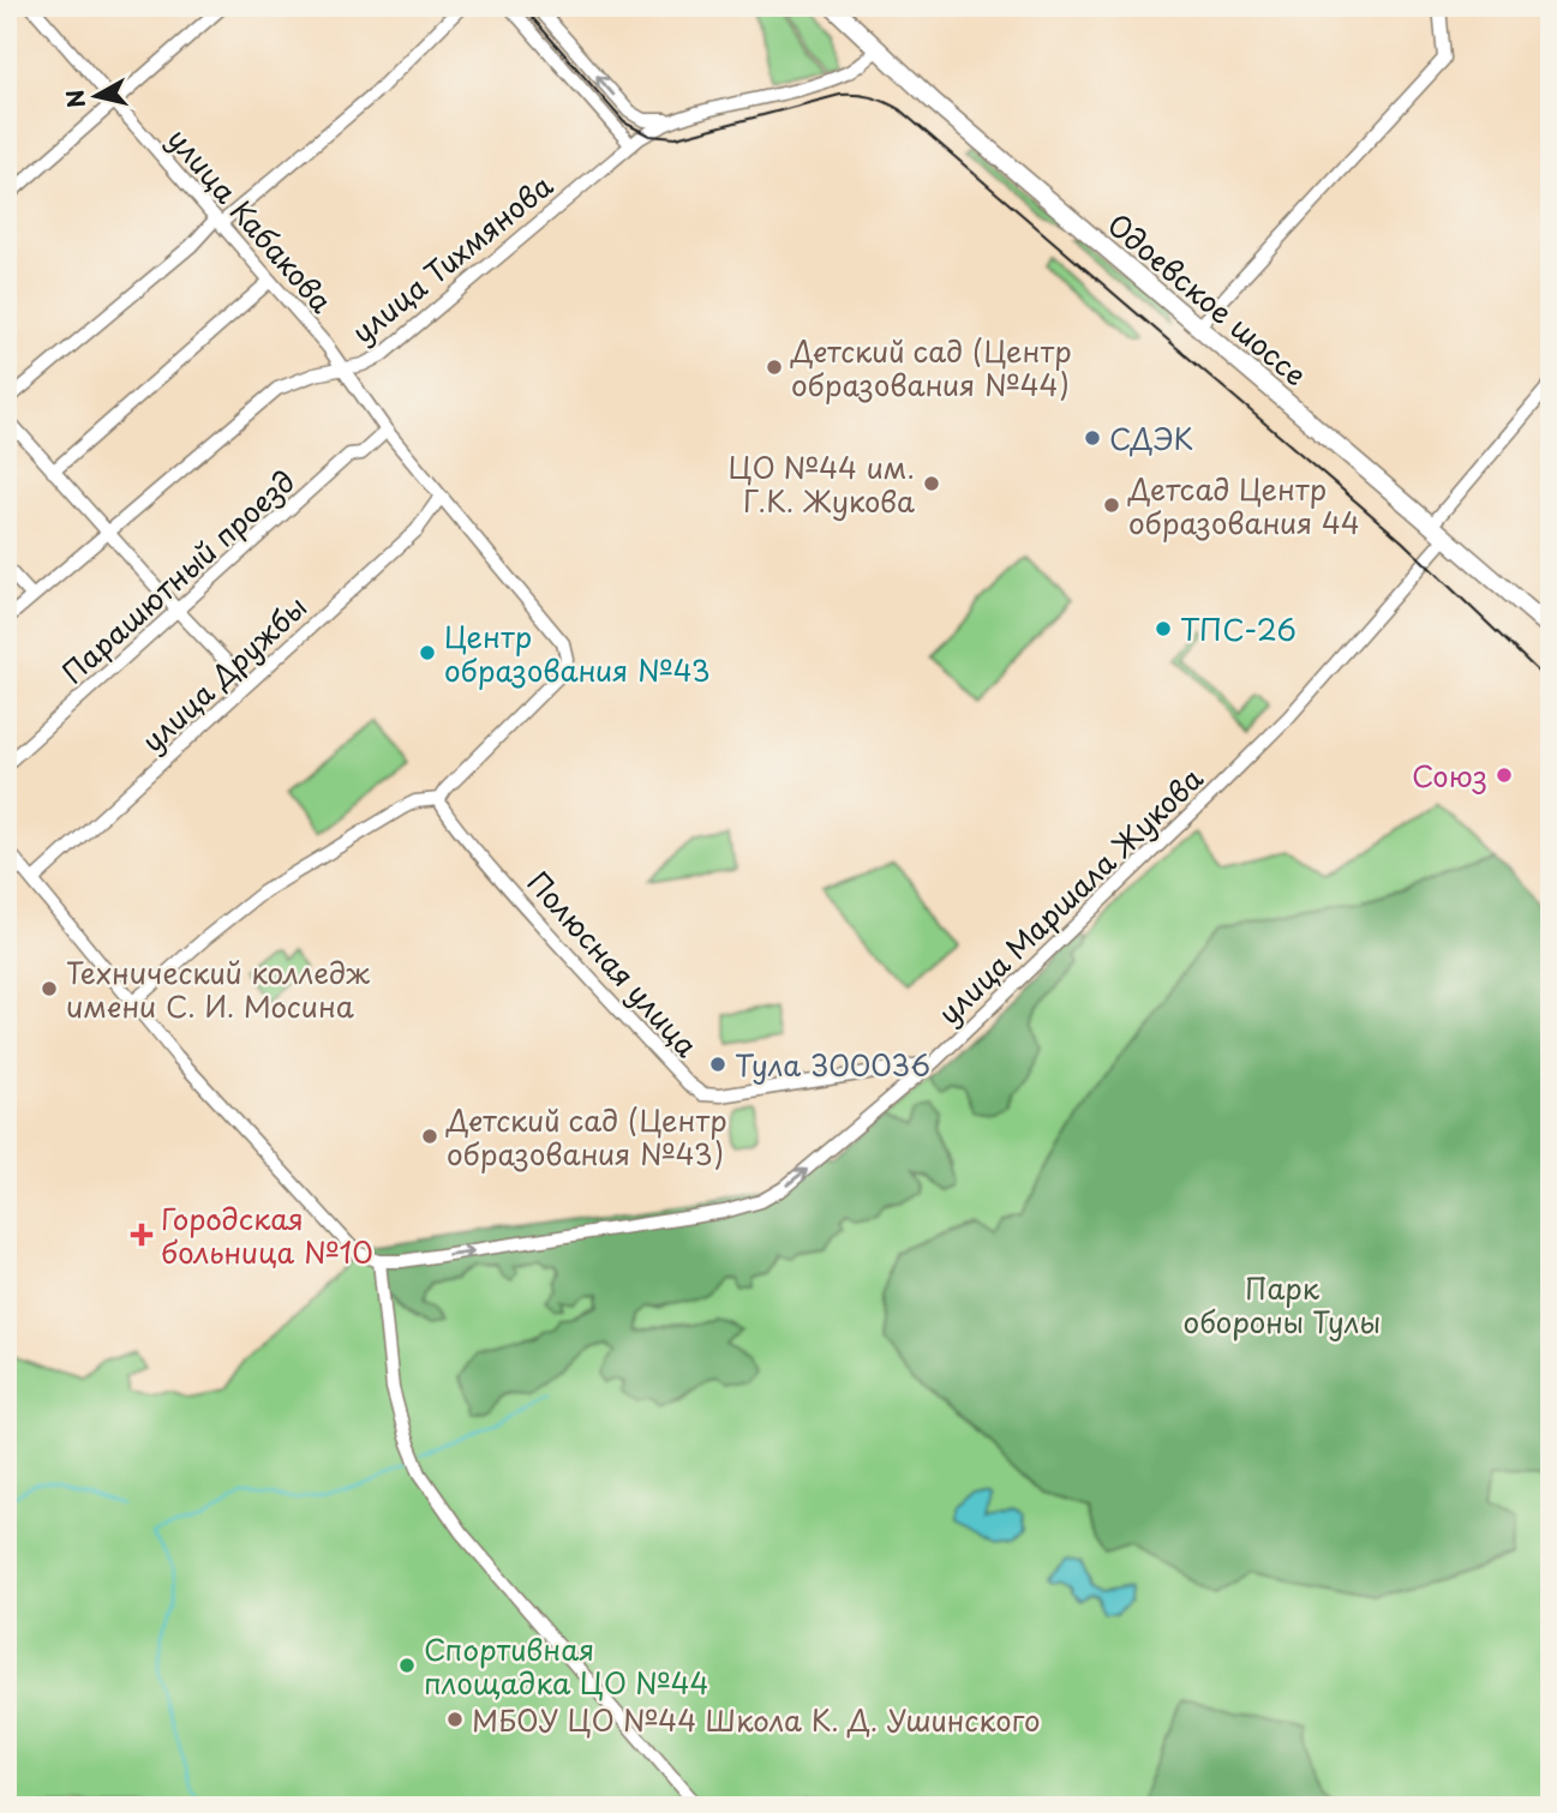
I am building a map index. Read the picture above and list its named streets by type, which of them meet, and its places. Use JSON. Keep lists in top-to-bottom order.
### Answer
{
  "streets": {
    "main road": ["Одоевское шоссе"],
    "street": [
      "улица Кабакова",
      "улица Тихмянова",
      "Парашютный проезд",
      "улица Дружбы",
      "улица Маршала Жукова",
      "Полюсная улица"
    ]
  },
  "crossings": [
    ["улица Кабакова", "улица Тихмянова"],
    ["улица Кабакова", "Парашютный проезд"],
    ["улица Кабакова", "улица Дружбы"],
    ["улица Кабакова", "Полюсная улица"],
    ["улица Тихмянова", "Одоевское шоссе"],
    ["Одоевское шоссе", "улица Маршала Жукова"],
    ["улица Маршала Жукова", "Полюсная улица"]
  ],
  "one_way": ["улица Маршала Жукова"],
  "parks": ["Парк обороны Тулы"],
  "places": {
    "other": [
      "Детский сад (Центр образования №44)",
      "СДЭК",
      "ЦО №44 им. Г.К. Жукова",
      "Детсад Центр образования 44",
      "ТПС-26",
      "Центр образования №43",
      "Союз",
      "Технический колледж имени С. И. Мосина",
      "Тула 300036",
      "Детский сад (Центр образования №43)",
      "Спортивная площадка ЦО №44",
      "МБОУ ЦО №44 Школа К. Д. Ушинского"
    ],
    "health": ["Городская больница №10"]
  },
  "north": "left"
}
